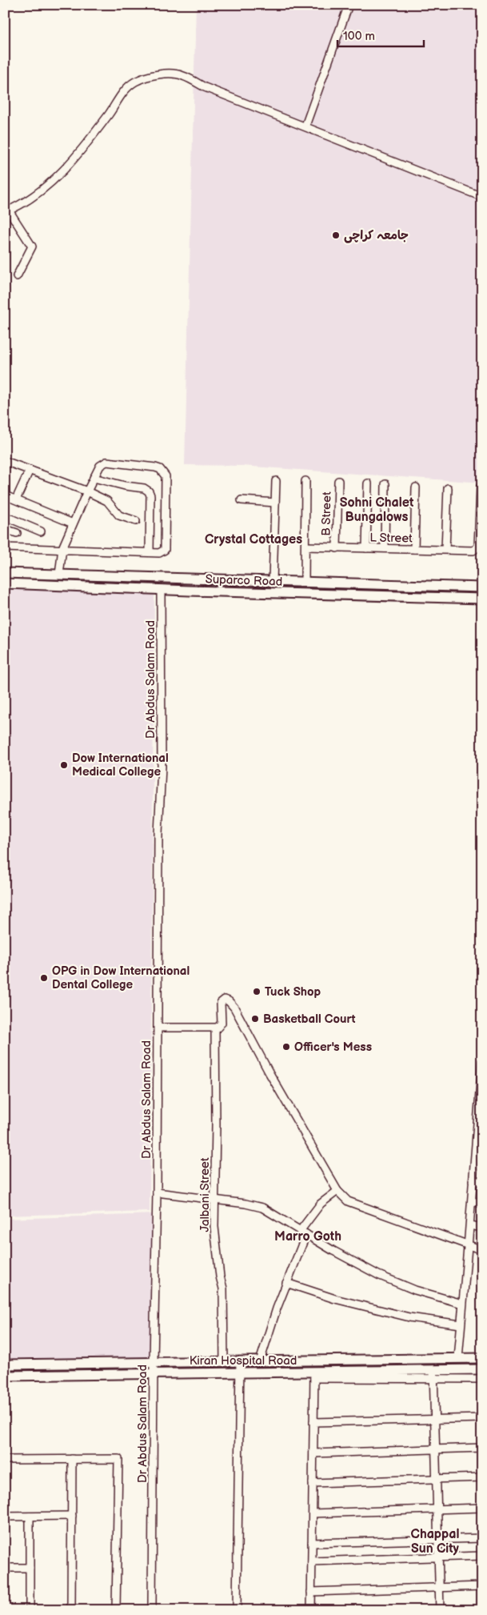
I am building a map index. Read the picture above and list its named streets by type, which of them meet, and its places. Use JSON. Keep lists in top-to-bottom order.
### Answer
{
  "streets": {
    "main road": ["Suparco Road", "Kiran Hospital Road"],
    "street": [
      "B Street",
      "L Street",
      "Dr Abdus Salam Road",
      "Jalbani Street"
    ]
  },
  "crossings": [
    ["B Street", "L Street"],
    ["Suparco Road", "Dr Abdus Salam Road"],
    ["Dr Abdus Salam Road", "Kiran Hospital Road"],
    ["Jalbani Street", "Kiran Hospital Road"]
  ],
  "districts": [
    "Sohni Chalet Bungalows",
    "Crystal Cottages",
    "Marro Goth",
    "Chappal Sun City"
  ],
  "places": [
    "جامعہ کراچی",
    "Dow International Medical College",
    "OPG in Dow International Dental College",
    "Tuck Shop",
    "Basketball Court",
    "Officer's Mess"
  ],
  "scale_bar": "100 m"
}
